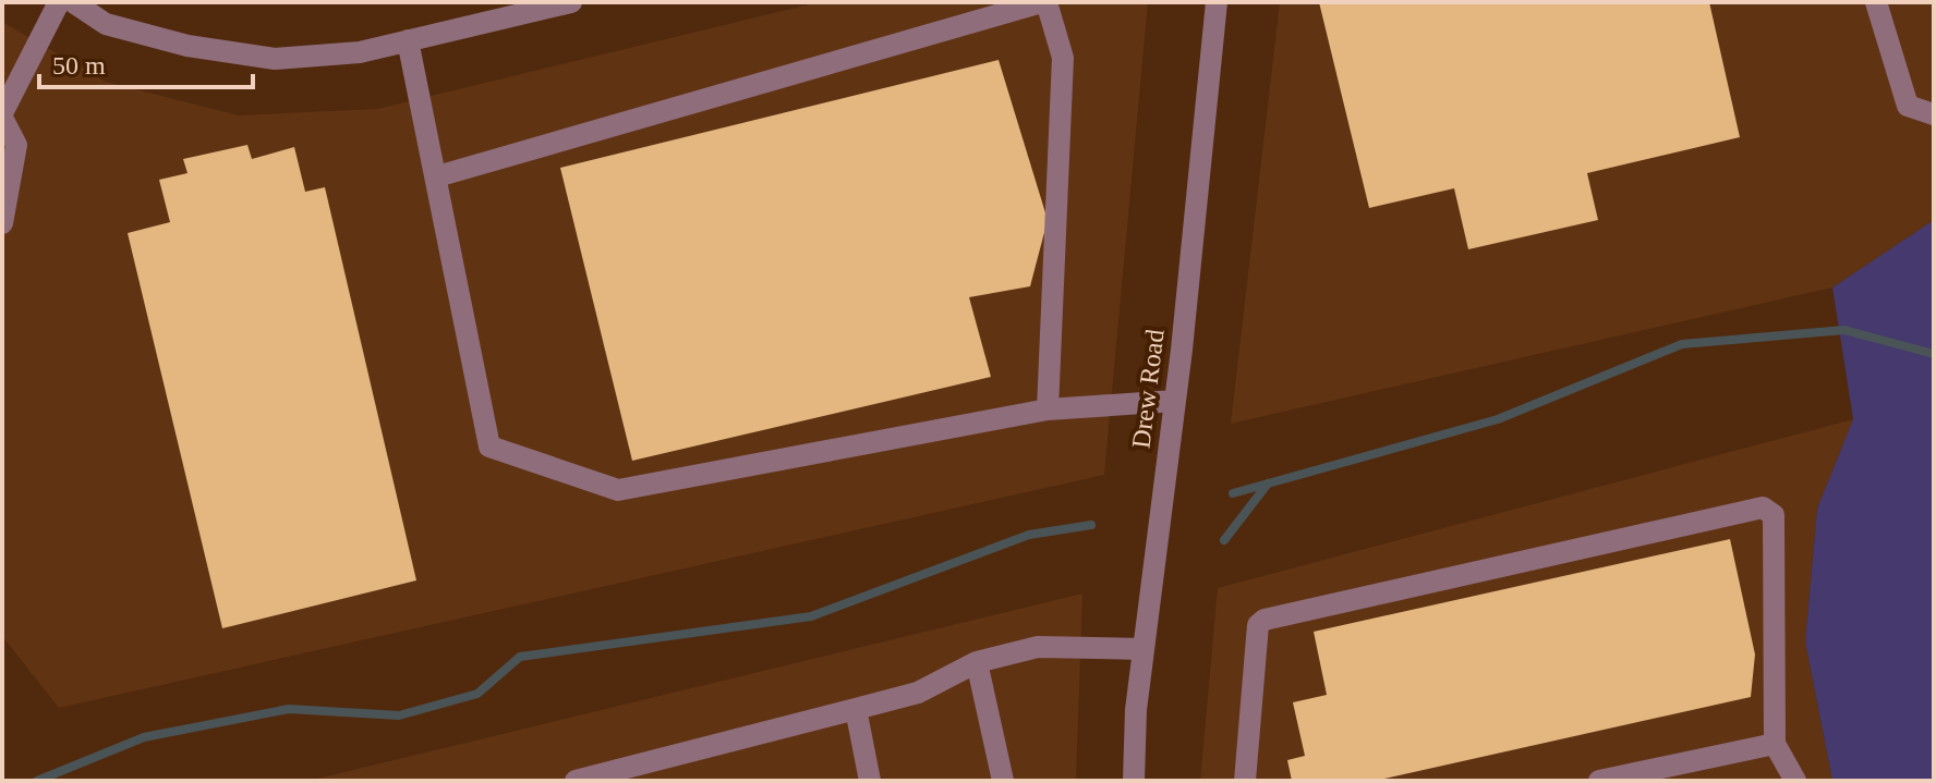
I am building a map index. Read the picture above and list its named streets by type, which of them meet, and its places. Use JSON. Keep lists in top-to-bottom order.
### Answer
{
  "streets": {
    "street": ["Drew Road"]
  },
  "scale_bar": "50 m"
}
